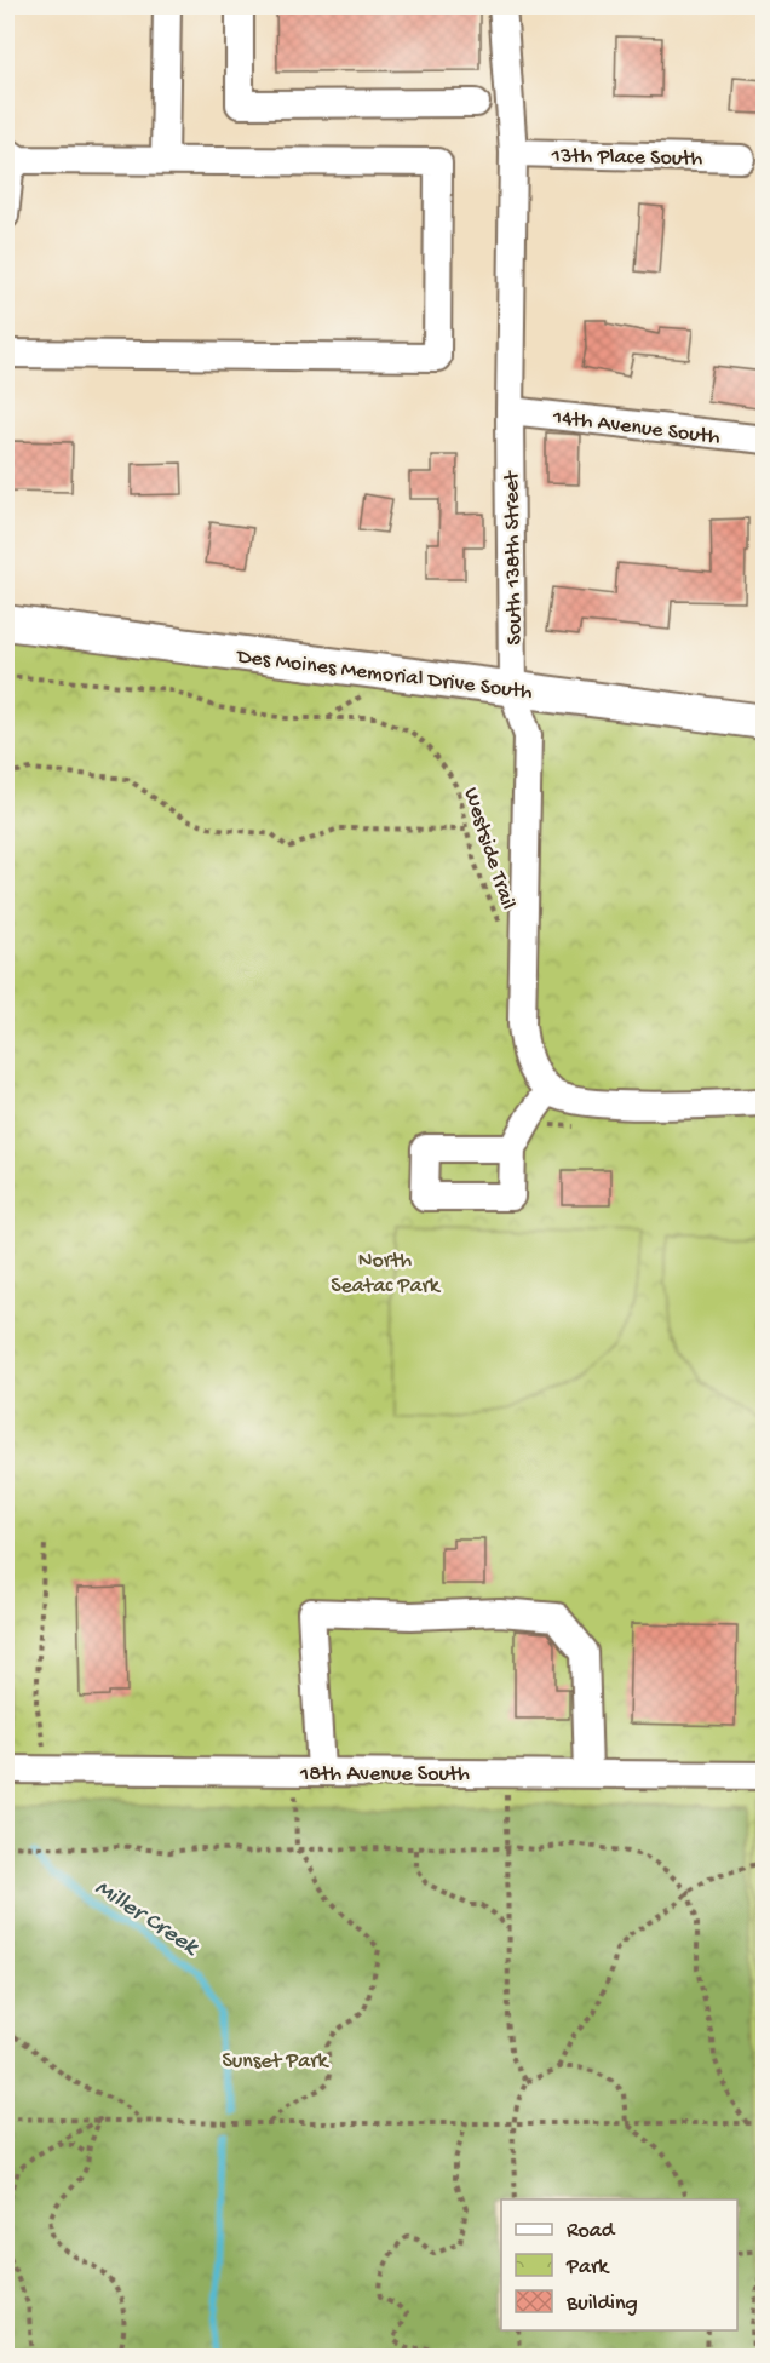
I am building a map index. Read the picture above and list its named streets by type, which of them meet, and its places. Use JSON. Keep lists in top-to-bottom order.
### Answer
{
  "streets": {
    "main road": ["Des Moines Memorial Drive South"],
    "street": [
      "13th Place South",
      "14th Avenue South",
      "South 138th Street",
      "18th Avenue South"
    ],
    "path": ["Westside Trail"]
  },
  "crossings": [
    ["13th Place South", "South 138th Street"],
    ["14th Avenue South", "South 138th Street"],
    ["South 138th Street", "Des Moines Memorial Drive South"]
  ],
  "water": ["Miller Creek"],
  "parks": ["North Seatac Park", "Sunset Park"],
  "legend": ["Road", "Park", "Building"]
}
